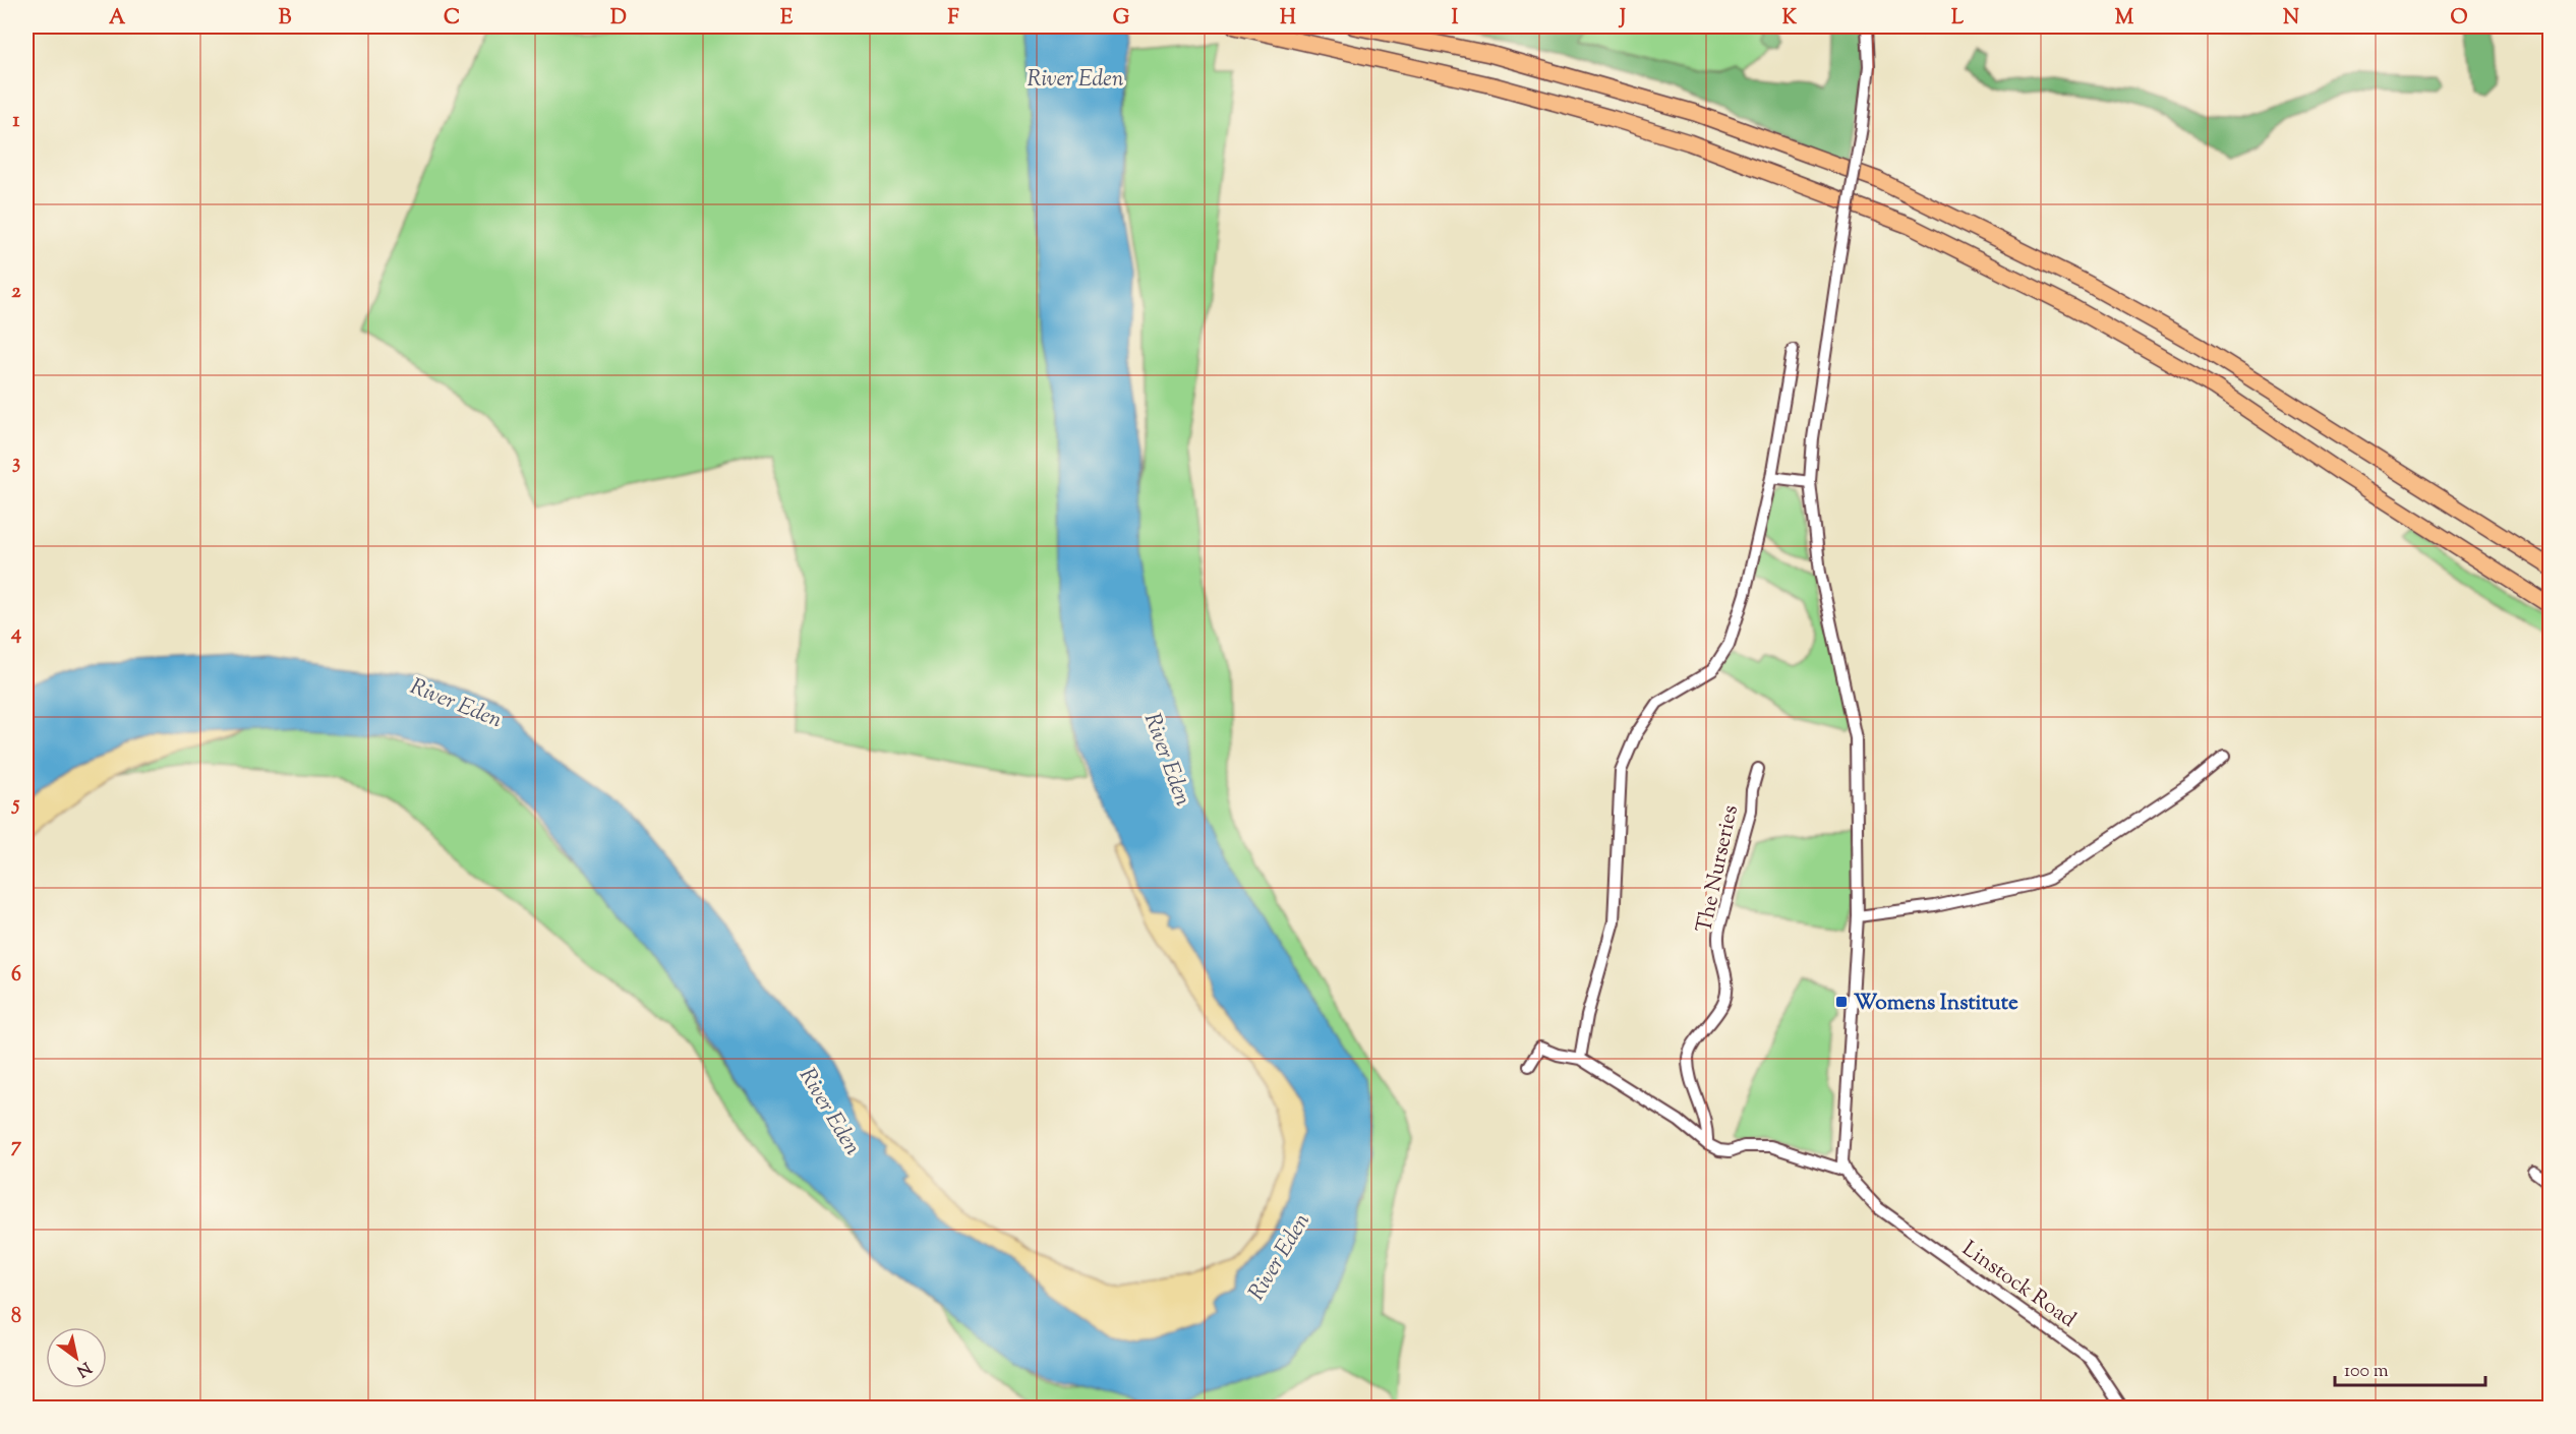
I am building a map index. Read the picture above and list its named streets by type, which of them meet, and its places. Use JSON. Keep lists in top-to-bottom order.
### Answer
{
  "streets": {
    "street": ["The Nurseries", "Linstock Road"]
  },
  "water": ["River Eden"],
  "places": {
    "transit": ["Womens Institute"]
  },
  "scale_bar": "100 m",
  "north": "bottom right",
  "grid": {
    "columns": [
      "A",
      "B",
      "C",
      "D",
      "E",
      "F",
      "G",
      "H",
      "I",
      "J",
      "K",
      "L",
      "M",
      "N",
      "O"
    ],
    "rows": [
      "1",
      "2",
      "3",
      "4",
      "5",
      "6",
      "7",
      "8"
    ]
  }
}
